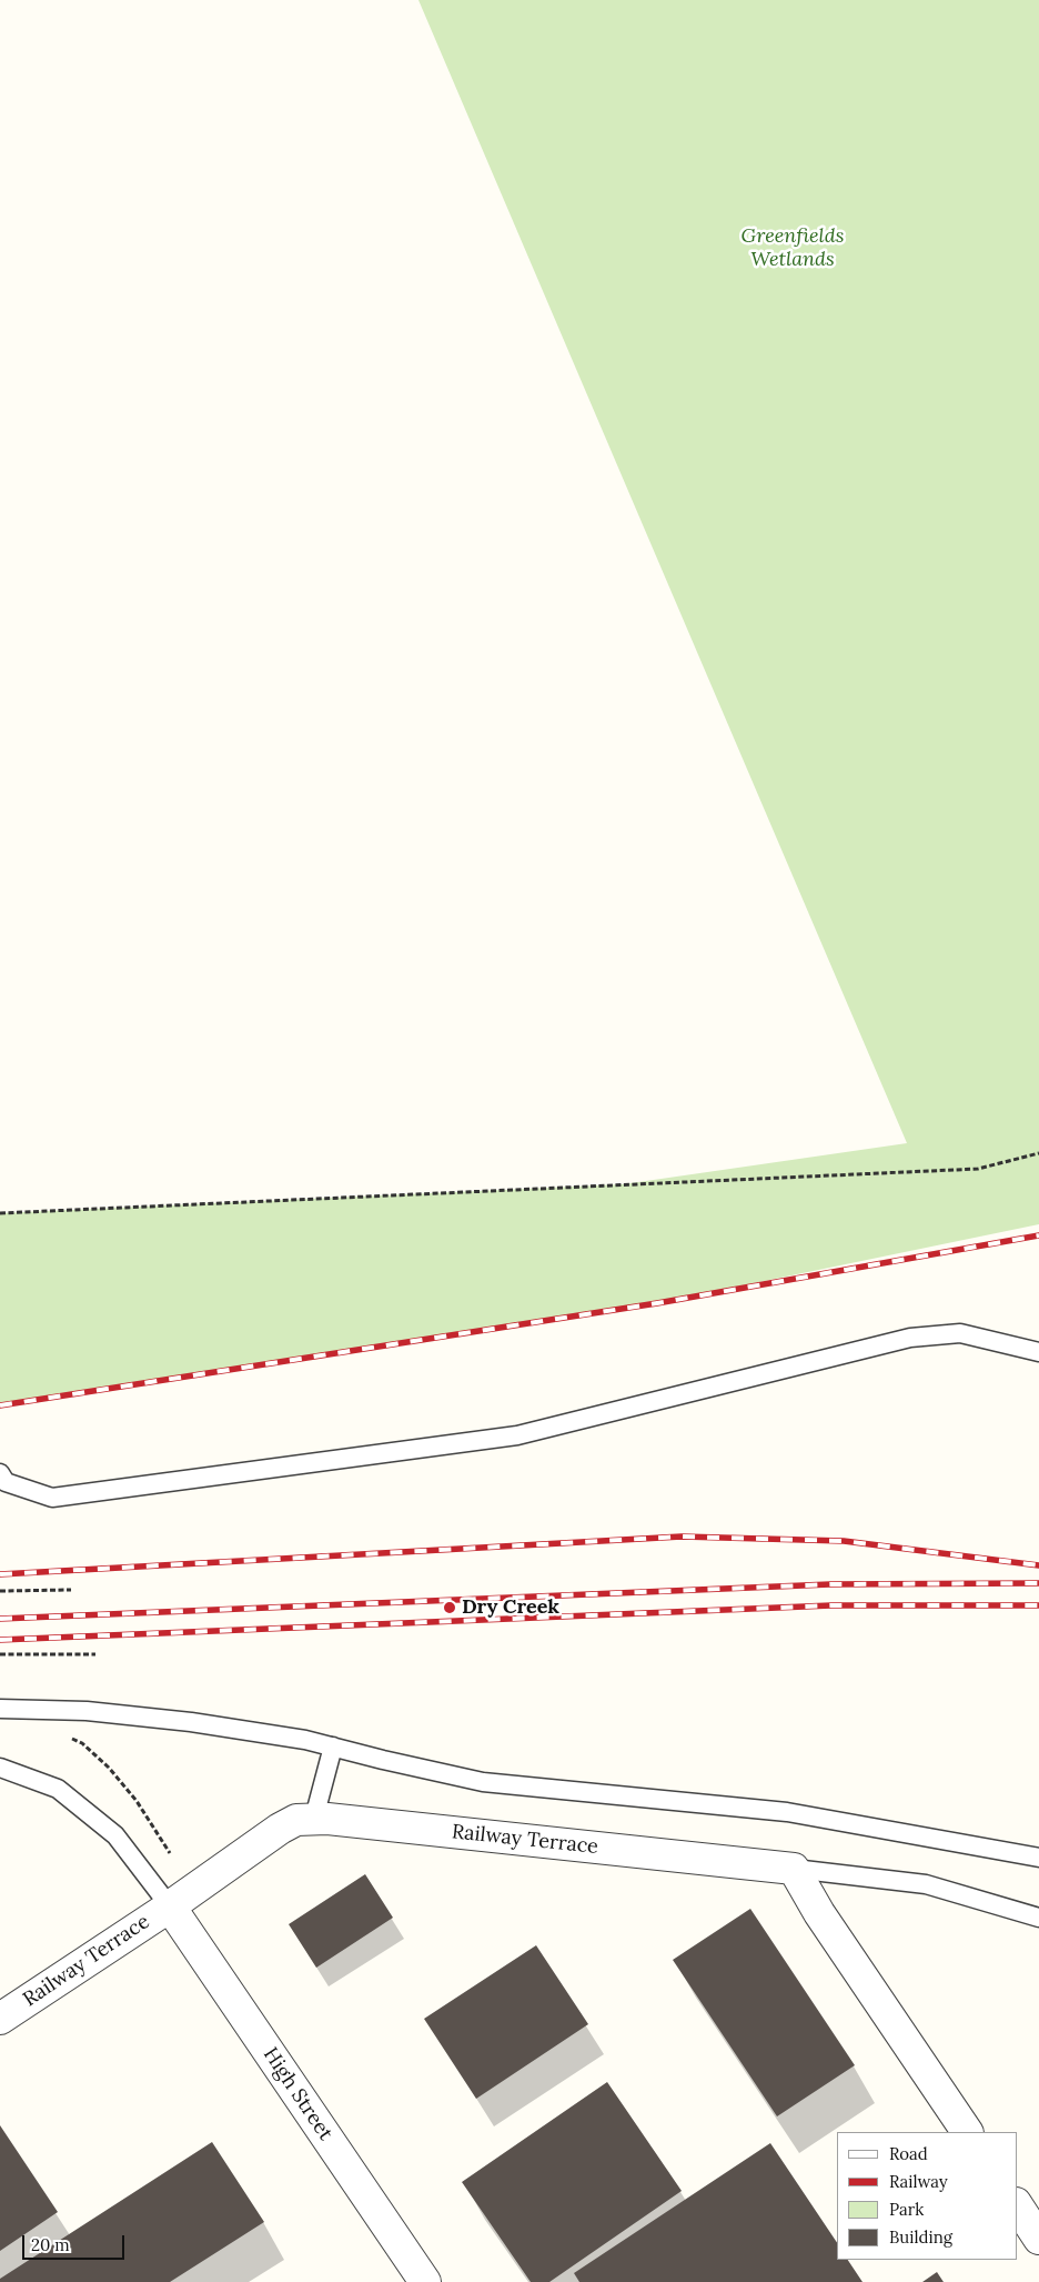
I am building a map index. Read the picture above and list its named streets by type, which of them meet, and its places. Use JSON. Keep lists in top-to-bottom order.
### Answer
{
  "streets": {
    "street": ["Railway Terrace", "High Street"]
  },
  "crossings": [
    ["Railway Terrace", "High Street"]
  ],
  "parks": ["Greenfields Wetlands"],
  "places": ["Dry Creek"],
  "legend": [
    "Road",
    "Railway",
    "Park",
    "Building"
  ],
  "scale_bar": "20 m"
}
